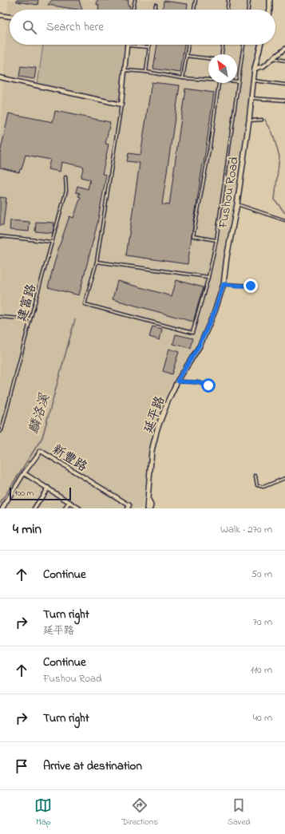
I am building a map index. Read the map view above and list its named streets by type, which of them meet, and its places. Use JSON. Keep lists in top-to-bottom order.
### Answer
{
  "streets": {
    "street": ["Fushou Road", "延平路", "新豐路"],
    "lane": ["建富路"]
  },
  "crossings": [
    ["Fushou Road", "延平路"]
  ],
  "water": ["麟洛溪"],
  "scale_bar": "100 m",
  "north": "top left",
  "page": {
    "search": "Search here",
    "scale": "100 m",
    "heading": ["4 min", "Walk · 270 m"],
    "list": [
      ["Continue", "50 m"],
      ["Turn right", "延平路", "70 m"],
      ["Continue", "Fushou Road", "110 m"],
      ["Turn right", "40 m"],
      "Arrive at destination"
    ],
    "nav": ["Map", "Directions", "Saved"]
  }
}
